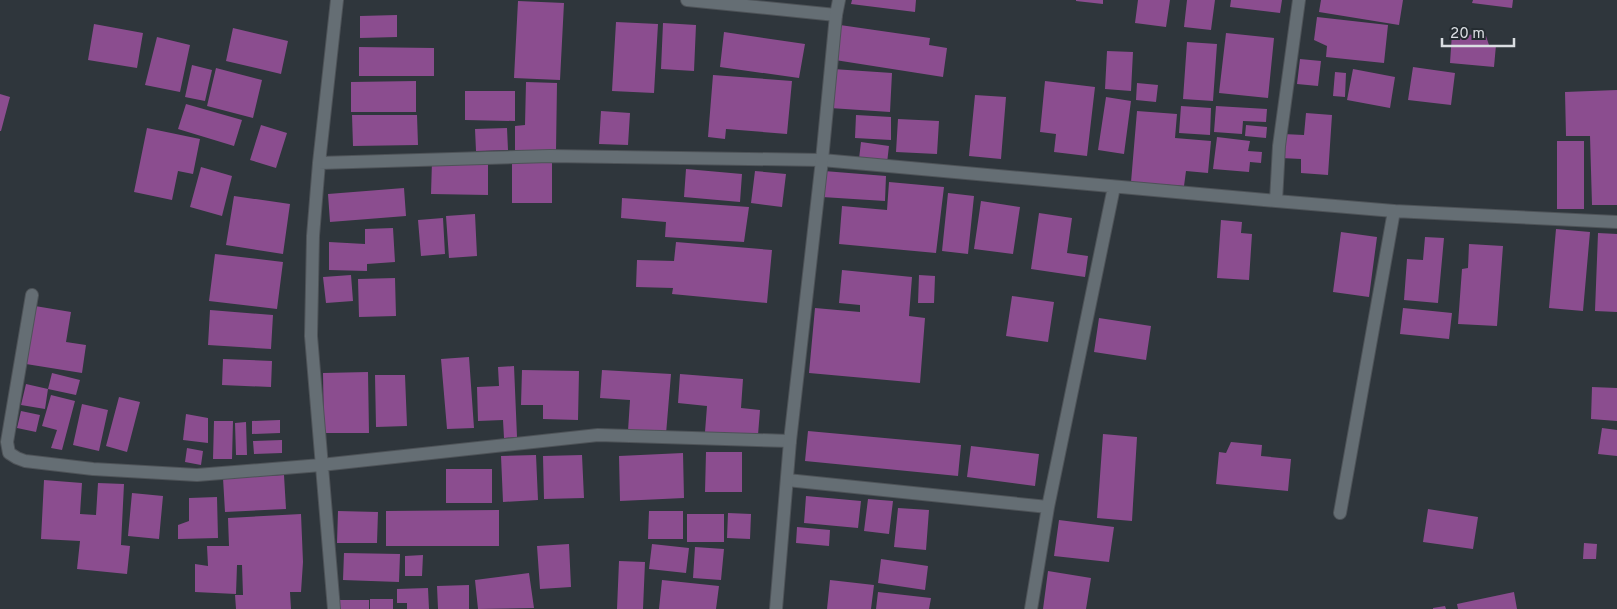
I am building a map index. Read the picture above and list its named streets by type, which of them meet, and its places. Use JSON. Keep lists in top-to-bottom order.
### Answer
{
  "scale_bar": "20 m"
}
